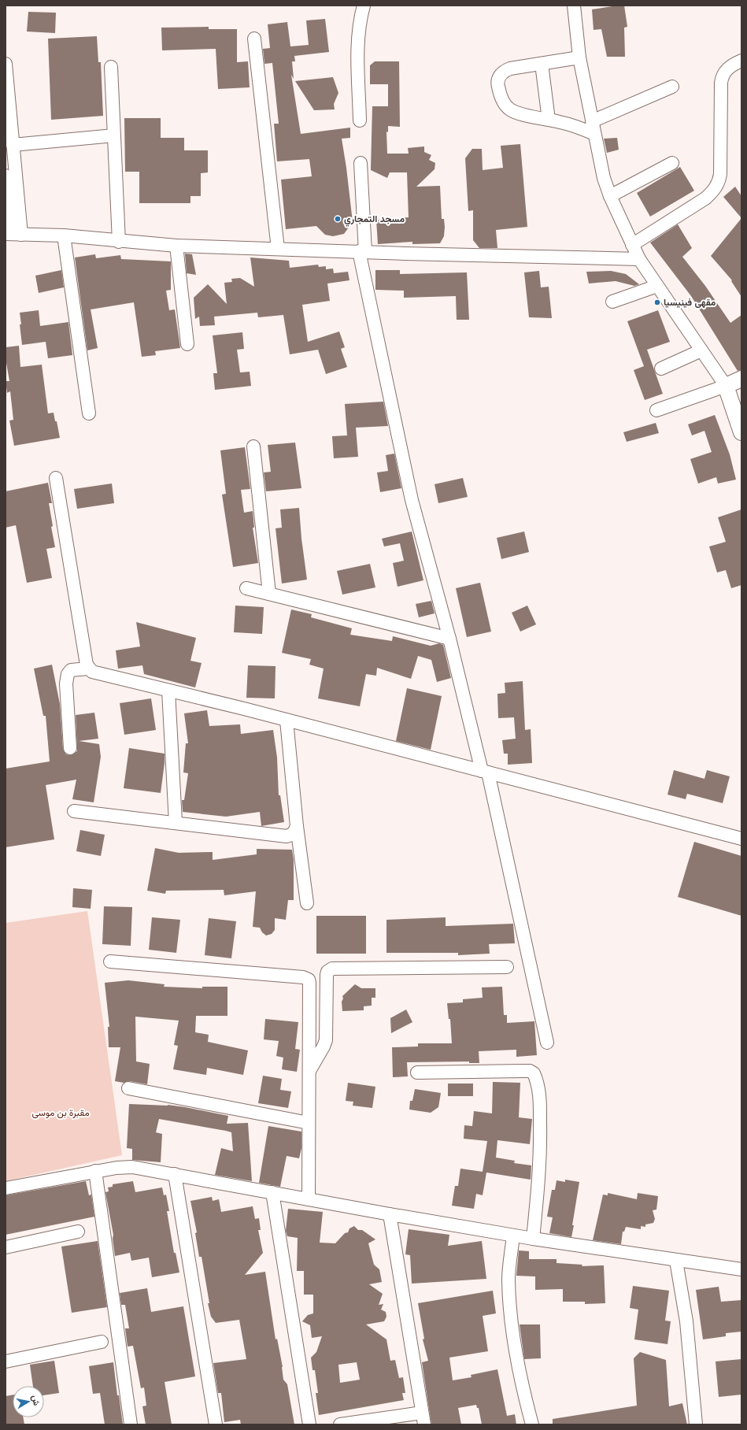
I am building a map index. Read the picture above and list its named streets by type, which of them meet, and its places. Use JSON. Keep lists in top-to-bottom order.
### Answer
{
  "parks": ["مقبرة بن موسى"],
  "places": ["مسجد التمجاري", "مقهى فينيسيا"],
  "north": "right"
}
